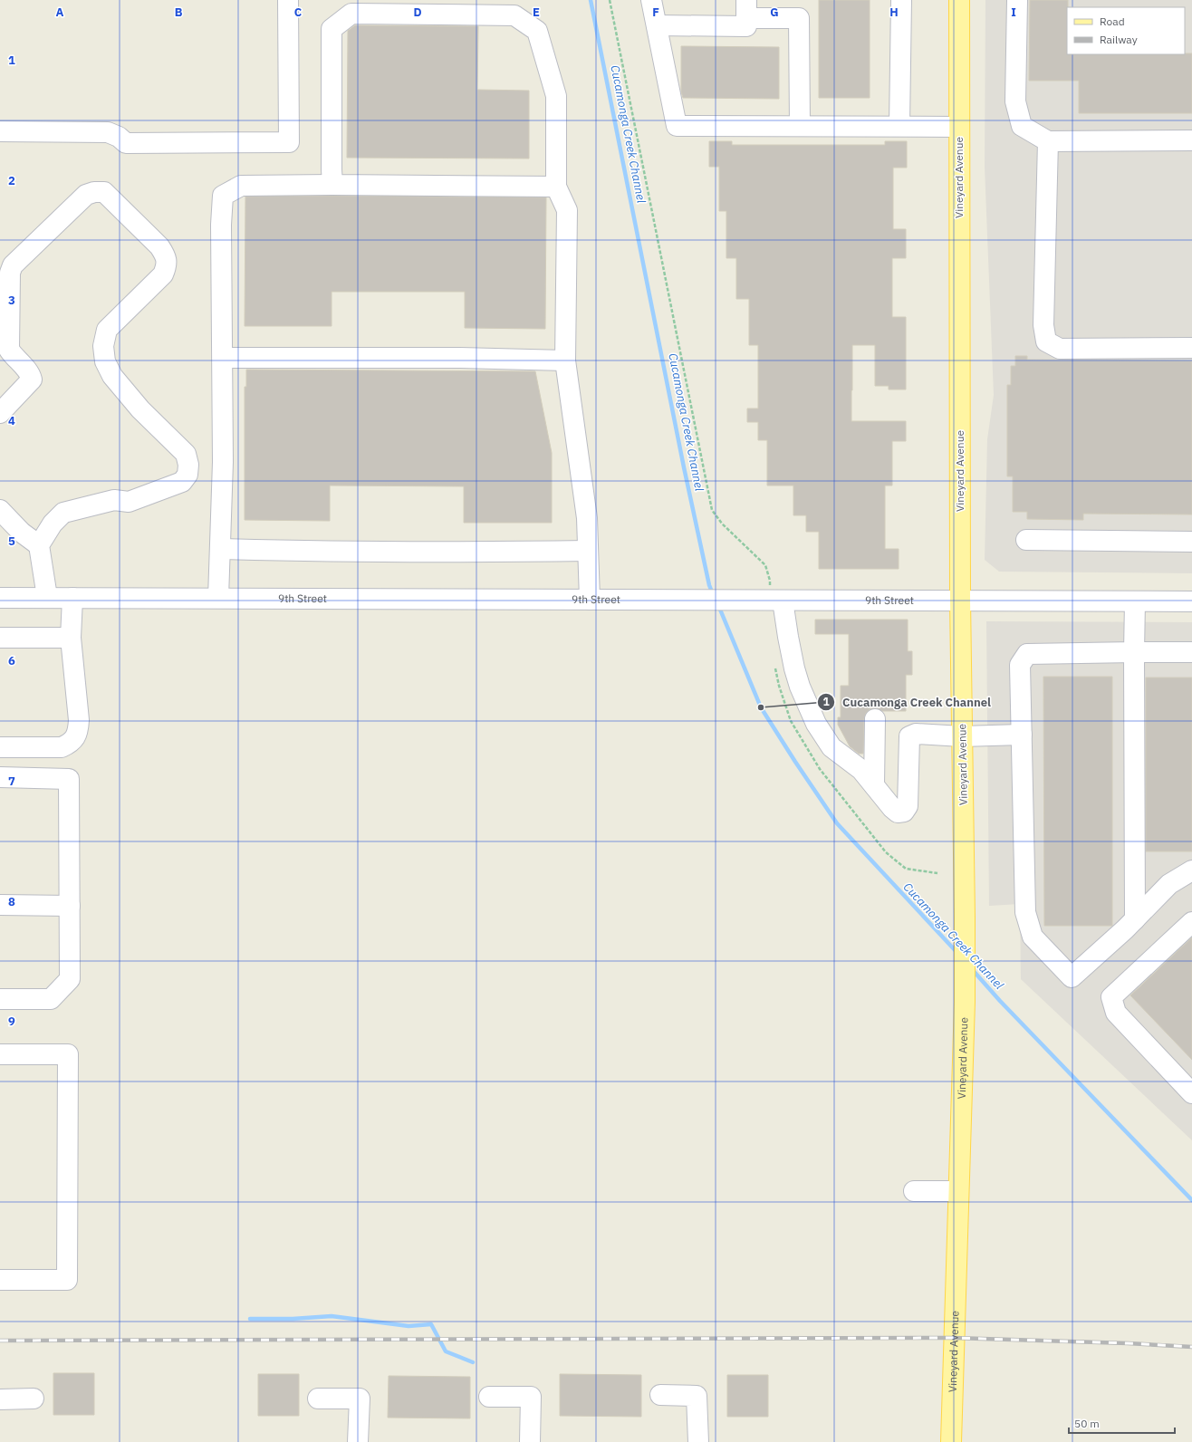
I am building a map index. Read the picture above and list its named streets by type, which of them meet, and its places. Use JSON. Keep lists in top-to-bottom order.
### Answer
{
  "streets": {
    "main road": ["Vineyard Avenue"],
    "street": ["9th Street"]
  },
  "crossings": [
    ["Vineyard Avenue", "9th Street"]
  ],
  "water": ["Cucamonga Creek Channel"],
  "places": ["Cucamonga Creek Channel"],
  "legend": ["Road", "Railway"],
  "scale_bar": "50 m",
  "grid": {
    "columns": [
      "A",
      "B",
      "C",
      "D",
      "E",
      "F",
      "G",
      "H",
      "I"
    ],
    "rows": [
      "1",
      "2",
      "3",
      "4",
      "5",
      "6",
      "7",
      "8",
      "9"
    ]
  }
}
